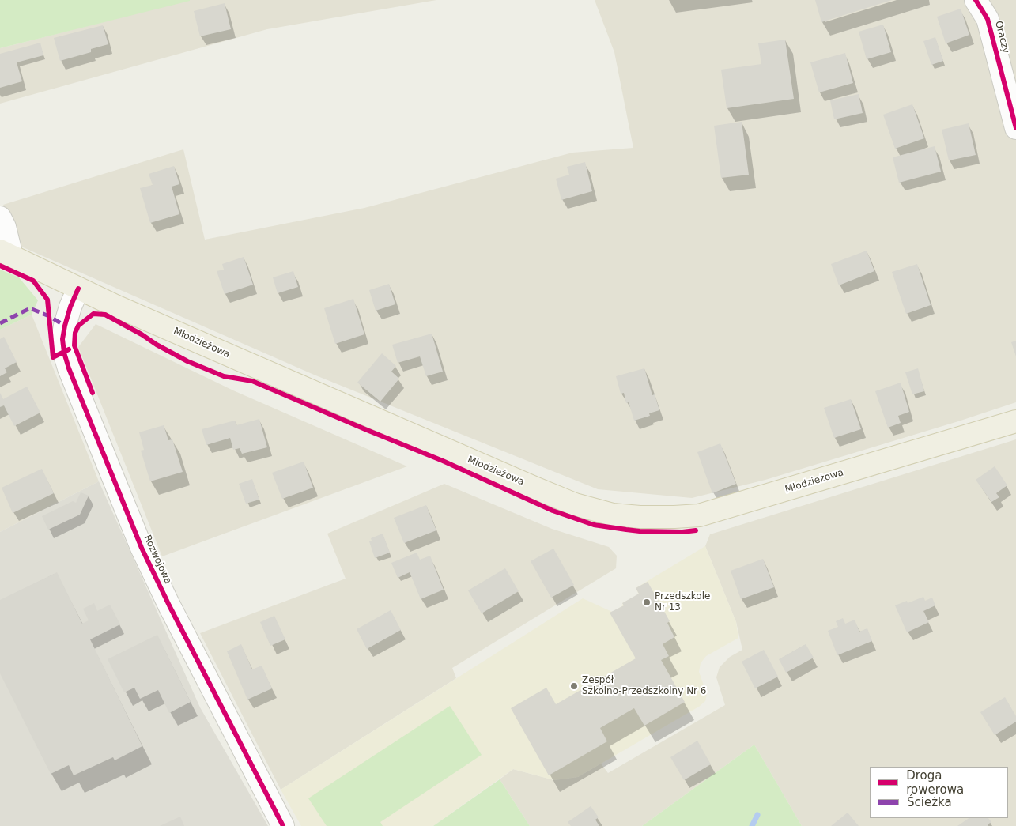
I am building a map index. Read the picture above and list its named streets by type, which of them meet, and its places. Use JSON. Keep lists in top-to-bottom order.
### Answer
{
  "streets": {
    "main road": ["Młodzieżowa"],
    "street": ["Oraczy", "Rozwojowa"]
  },
  "crossings": [
    ["Młodzieżowa", "Rozwojowa"]
  ],
  "places": ["Przedszkole Nr 13", "Zespół Szkolno-Przedszkolny Nr 6"],
  "legend": ["Droga rowerowa", "Ścieżka"]
}
